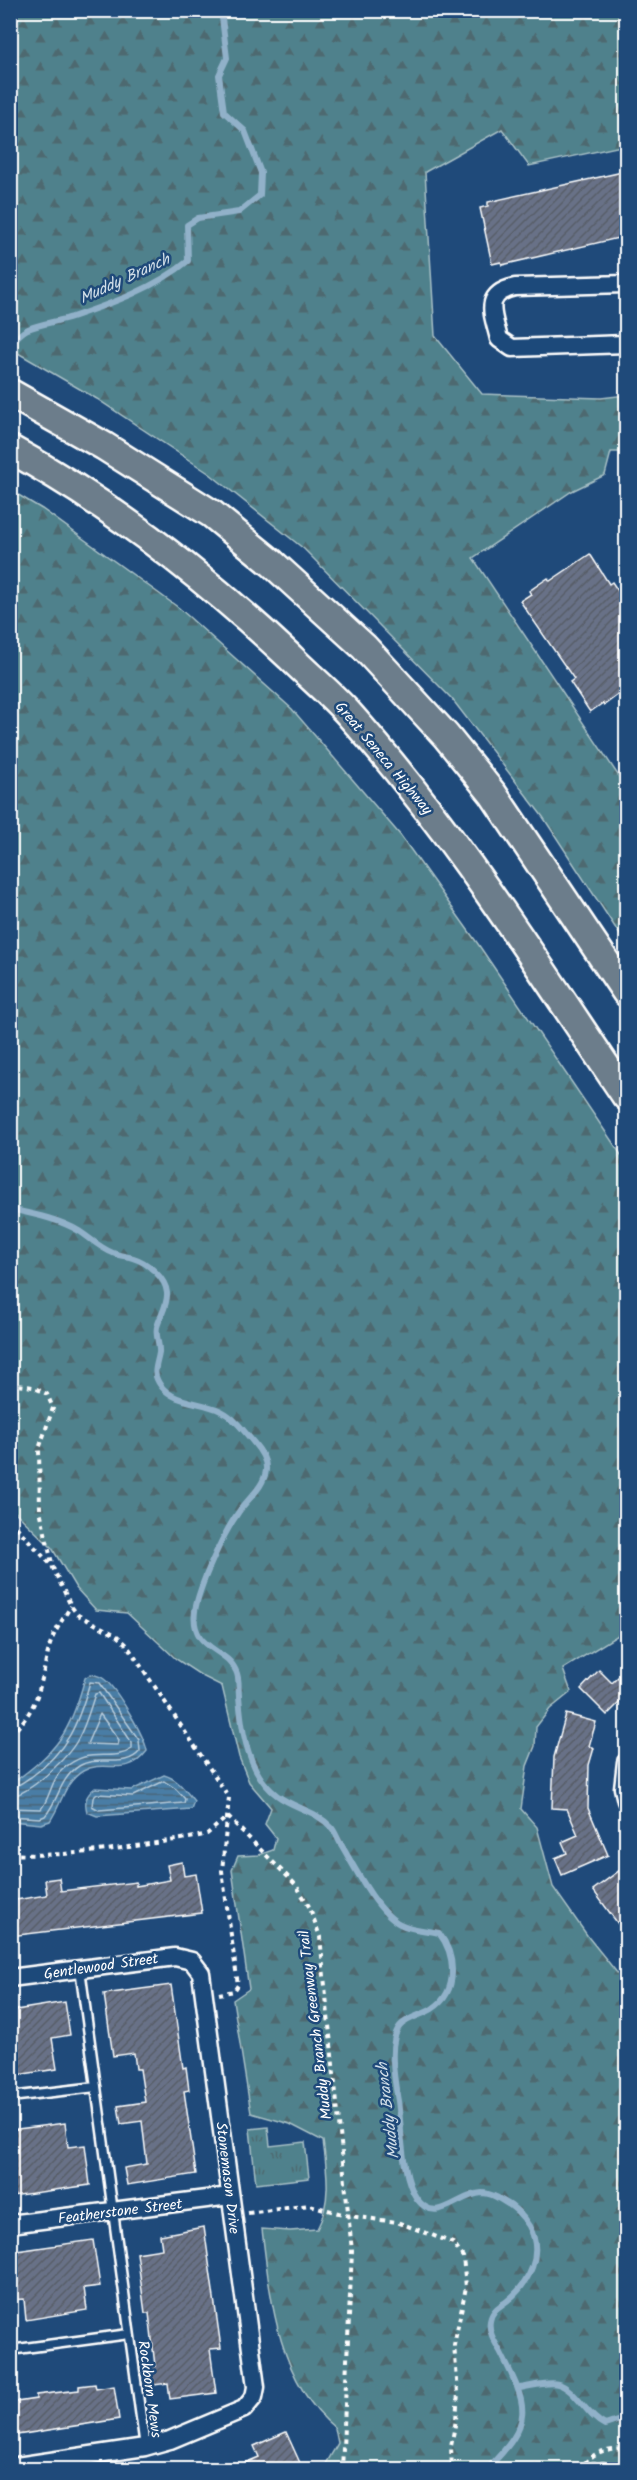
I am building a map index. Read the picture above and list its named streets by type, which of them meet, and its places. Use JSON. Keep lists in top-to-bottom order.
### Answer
{
  "streets": {
    "main road": ["Great Seneca Highway"],
    "street": ["Gentlewood Street", "Stonemason Drive", "Featherstone Street"],
    "lane": ["Rockborn Mews"],
    "path": ["Muddy Branch Greenway Trail"]
  },
  "crossings": [
    ["Gentlewood Street", "Stonemason Drive"],
    ["Gentlewood Street", "Rockborn Mews"],
    ["Stonemason Drive", "Featherstone Street"],
    ["Stonemason Drive", "Rockborn Mews"],
    ["Featherstone Street", "Rockborn Mews"]
  ],
  "water": ["Muddy Branch"]
}
